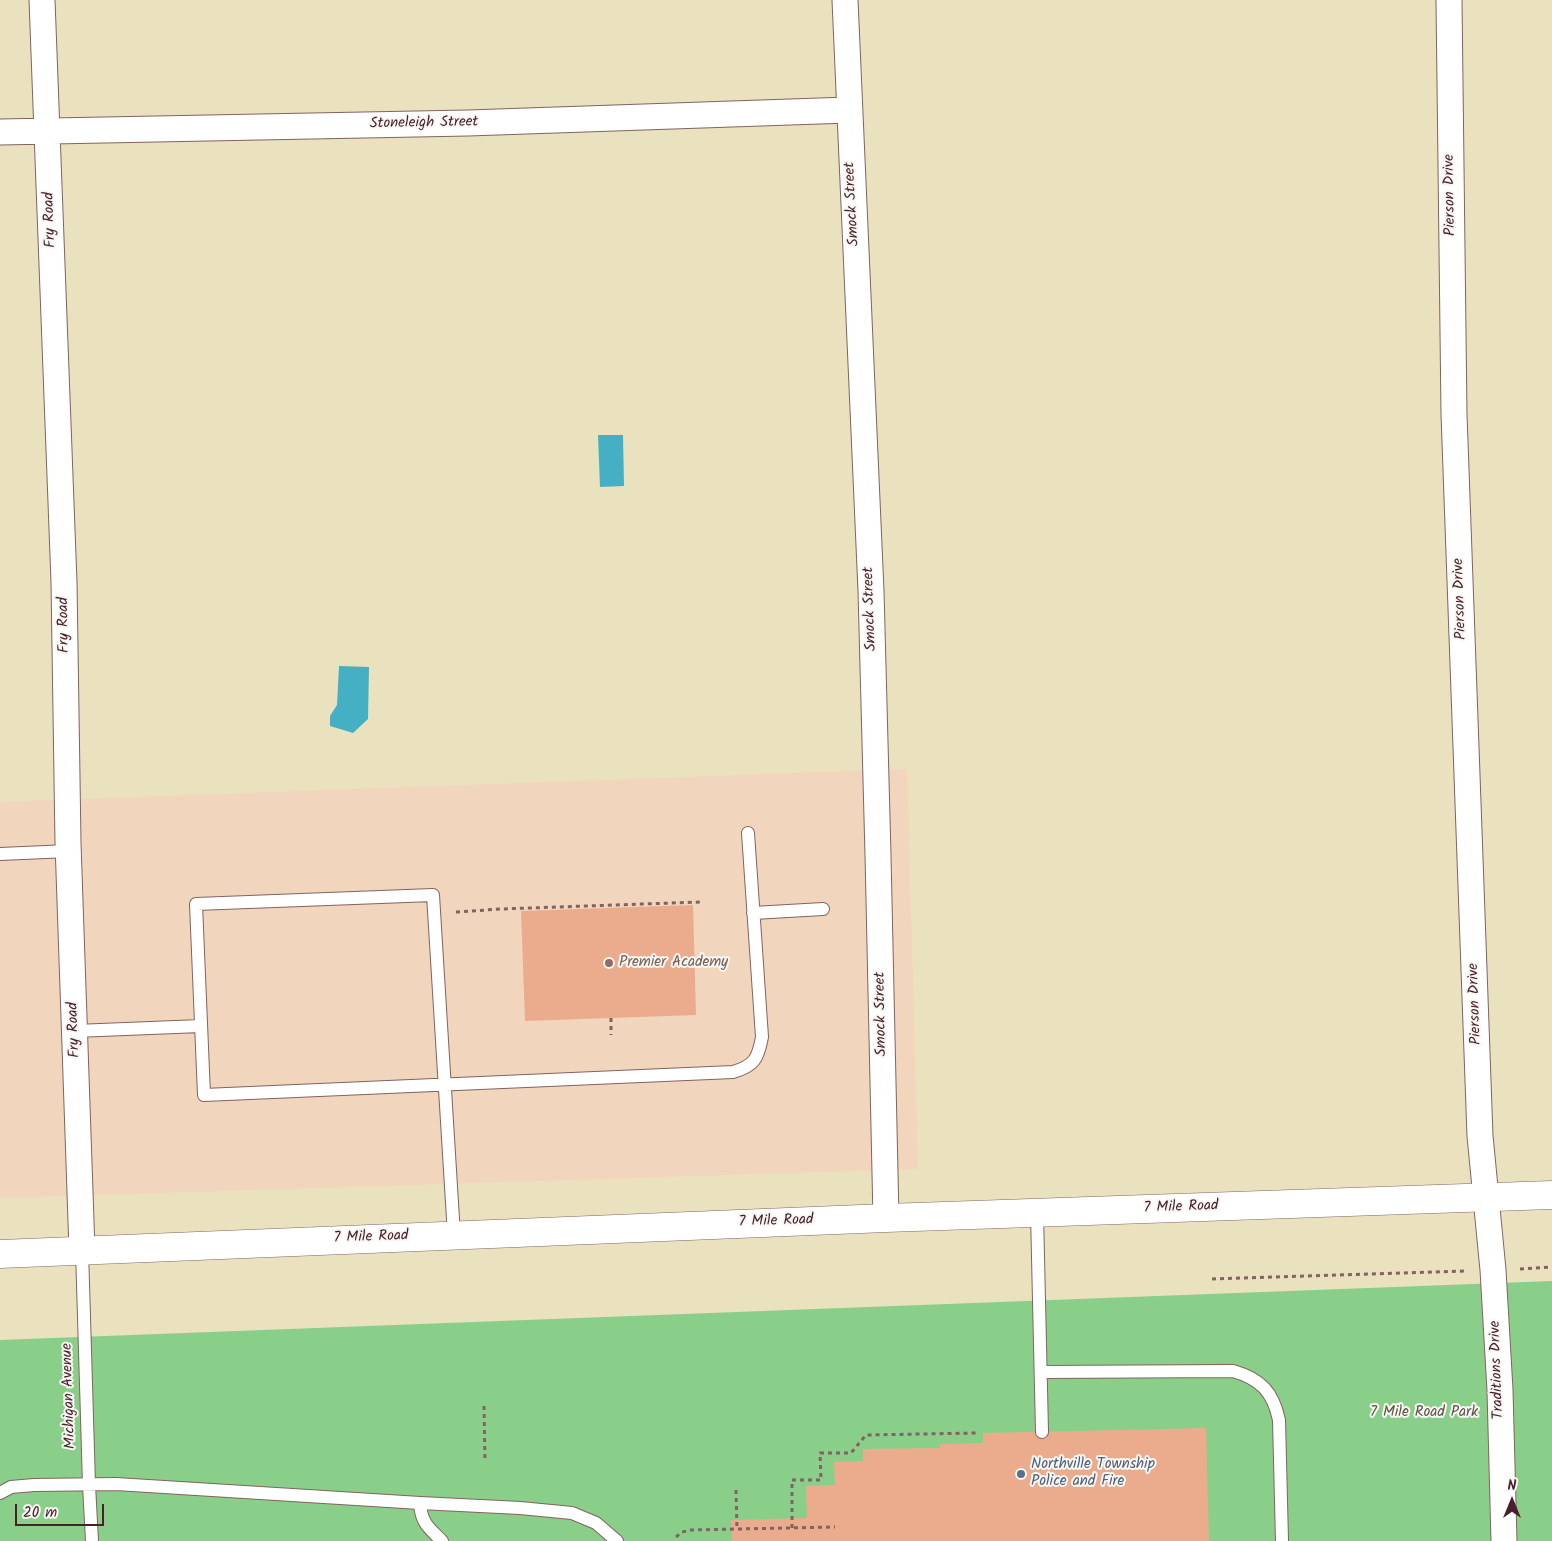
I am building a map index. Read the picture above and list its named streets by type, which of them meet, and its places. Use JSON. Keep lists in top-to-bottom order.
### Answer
{
  "streets": {
    "street": [
      "Stoneleigh Street",
      "Pierson Drive",
      "Smock Street",
      "Fry Road",
      "7 Mile Road",
      "Traditions Drive"
    ],
    "lane": ["Michigan Avenue"]
  },
  "crossings": [
    ["Stoneleigh Street", "Smock Street"],
    ["Stoneleigh Street", "Fry Road"],
    ["Pierson Drive", "7 Mile Road"],
    ["Pierson Drive", "Traditions Drive"],
    ["Smock Street", "7 Mile Road"],
    ["Fry Road", "7 Mile Road"],
    ["Fry Road", "Michigan Avenue"],
    ["7 Mile Road", "Traditions Drive"],
    ["7 Mile Road", "Michigan Avenue"]
  ],
  "parks": ["7 Mile Road Park"],
  "places": ["Premier Academy", "Northville Township Police and Fire"],
  "scale_bar": "20 m",
  "north": "top"
}
